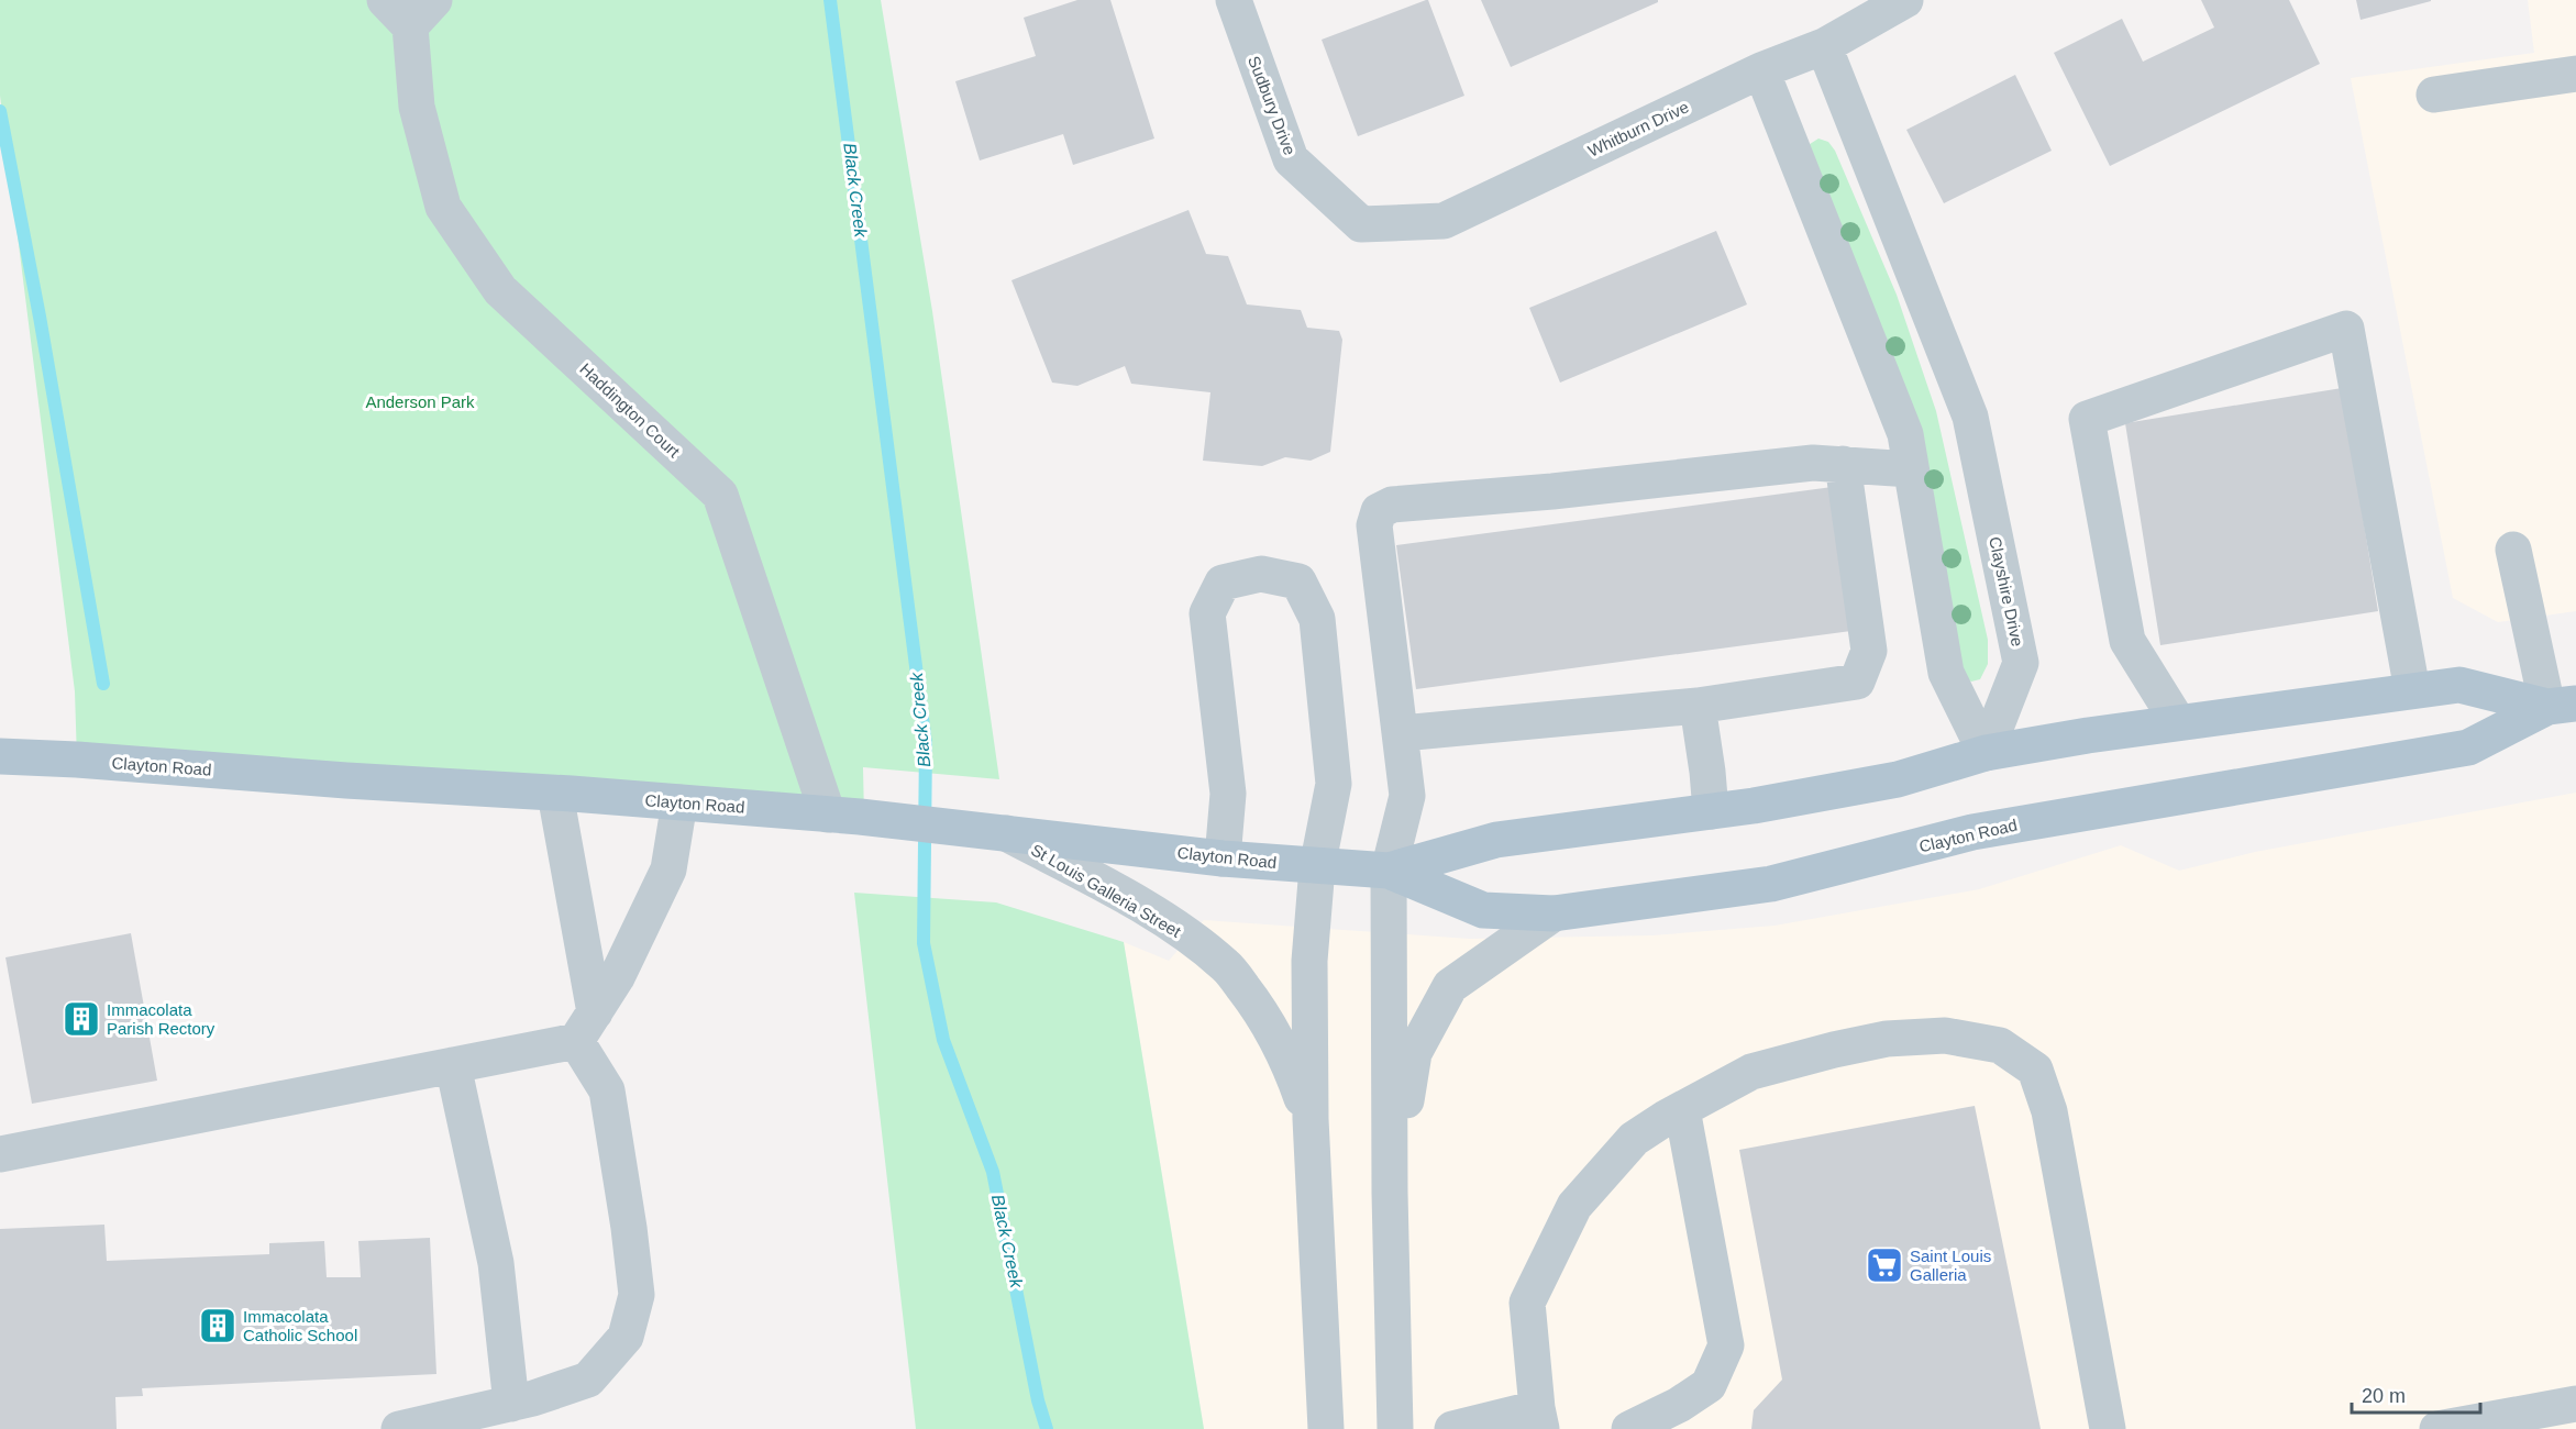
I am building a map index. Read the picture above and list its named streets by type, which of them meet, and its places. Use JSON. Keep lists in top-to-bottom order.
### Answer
{
  "streets": {
    "main road": ["Clayton Road"],
    "street": [
      "Sudbury Drive",
      "Whitburn Drive",
      "Haddington Court",
      "Clayshire Drive",
      "St Louis Galleria Street"
    ]
  },
  "crossings": [
    ["Sudbury Drive", "Whitburn Drive"],
    ["Whitburn Drive", "Clayshire Drive"],
    ["Haddington Court", "Clayton Road"],
    ["Clayshire Drive", "Clayton Road"],
    ["Clayton Road", "St Louis Galleria Street"]
  ],
  "water": ["Black Creek"],
  "parks": ["Anderson Park"],
  "places": {
    "building": ["Immacolata Parish Rectory", "Immacolata Catholic School"],
    "supermarket": ["Saint Louis Galleria"]
  },
  "scale_bar": "20 m"
}
